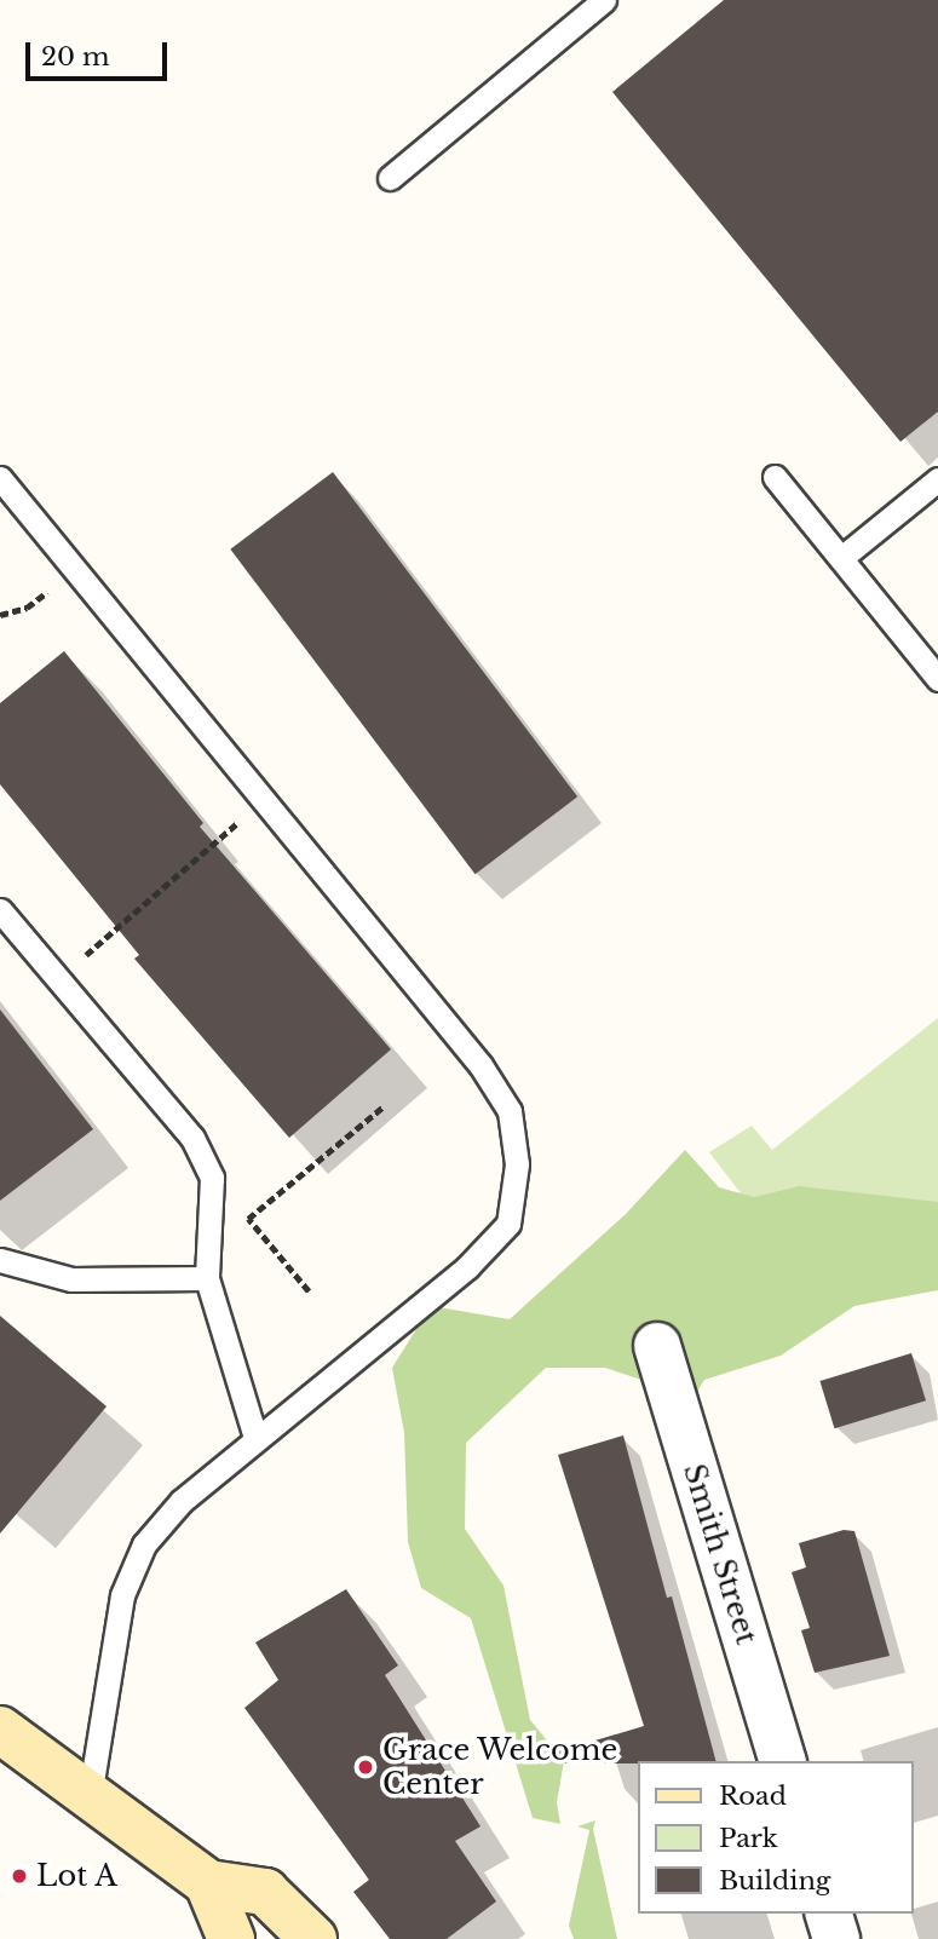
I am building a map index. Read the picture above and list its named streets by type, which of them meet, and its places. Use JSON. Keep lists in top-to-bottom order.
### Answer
{
  "streets": {
    "street": ["Smith Street"]
  },
  "places": ["Grace Welcome Center", "Lot A"],
  "legend": ["Road", "Park", "Building"],
  "scale_bar": "20 m"
}
